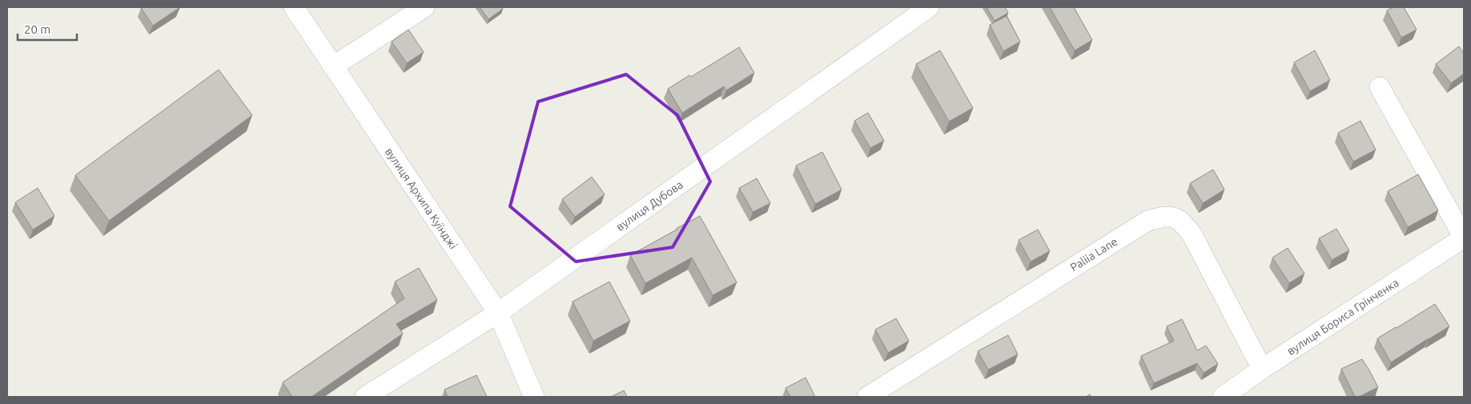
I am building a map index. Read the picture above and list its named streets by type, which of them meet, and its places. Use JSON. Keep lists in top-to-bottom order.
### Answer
{
  "streets": {
    "street": [
      "вулиця Архипа Куїнджі",
      "вулиця Дубова",
      "Paliia Lane",
      "вулиця Бориса Грінченка"
    ]
  },
  "crossings": [
    ["вулиця Архипа Куїнджі", "вулиця Дубова"],
    ["Paliia Lane", "вулиця Бориса Грінченка"]
  ],
  "scale_bar": "20 m"
}
